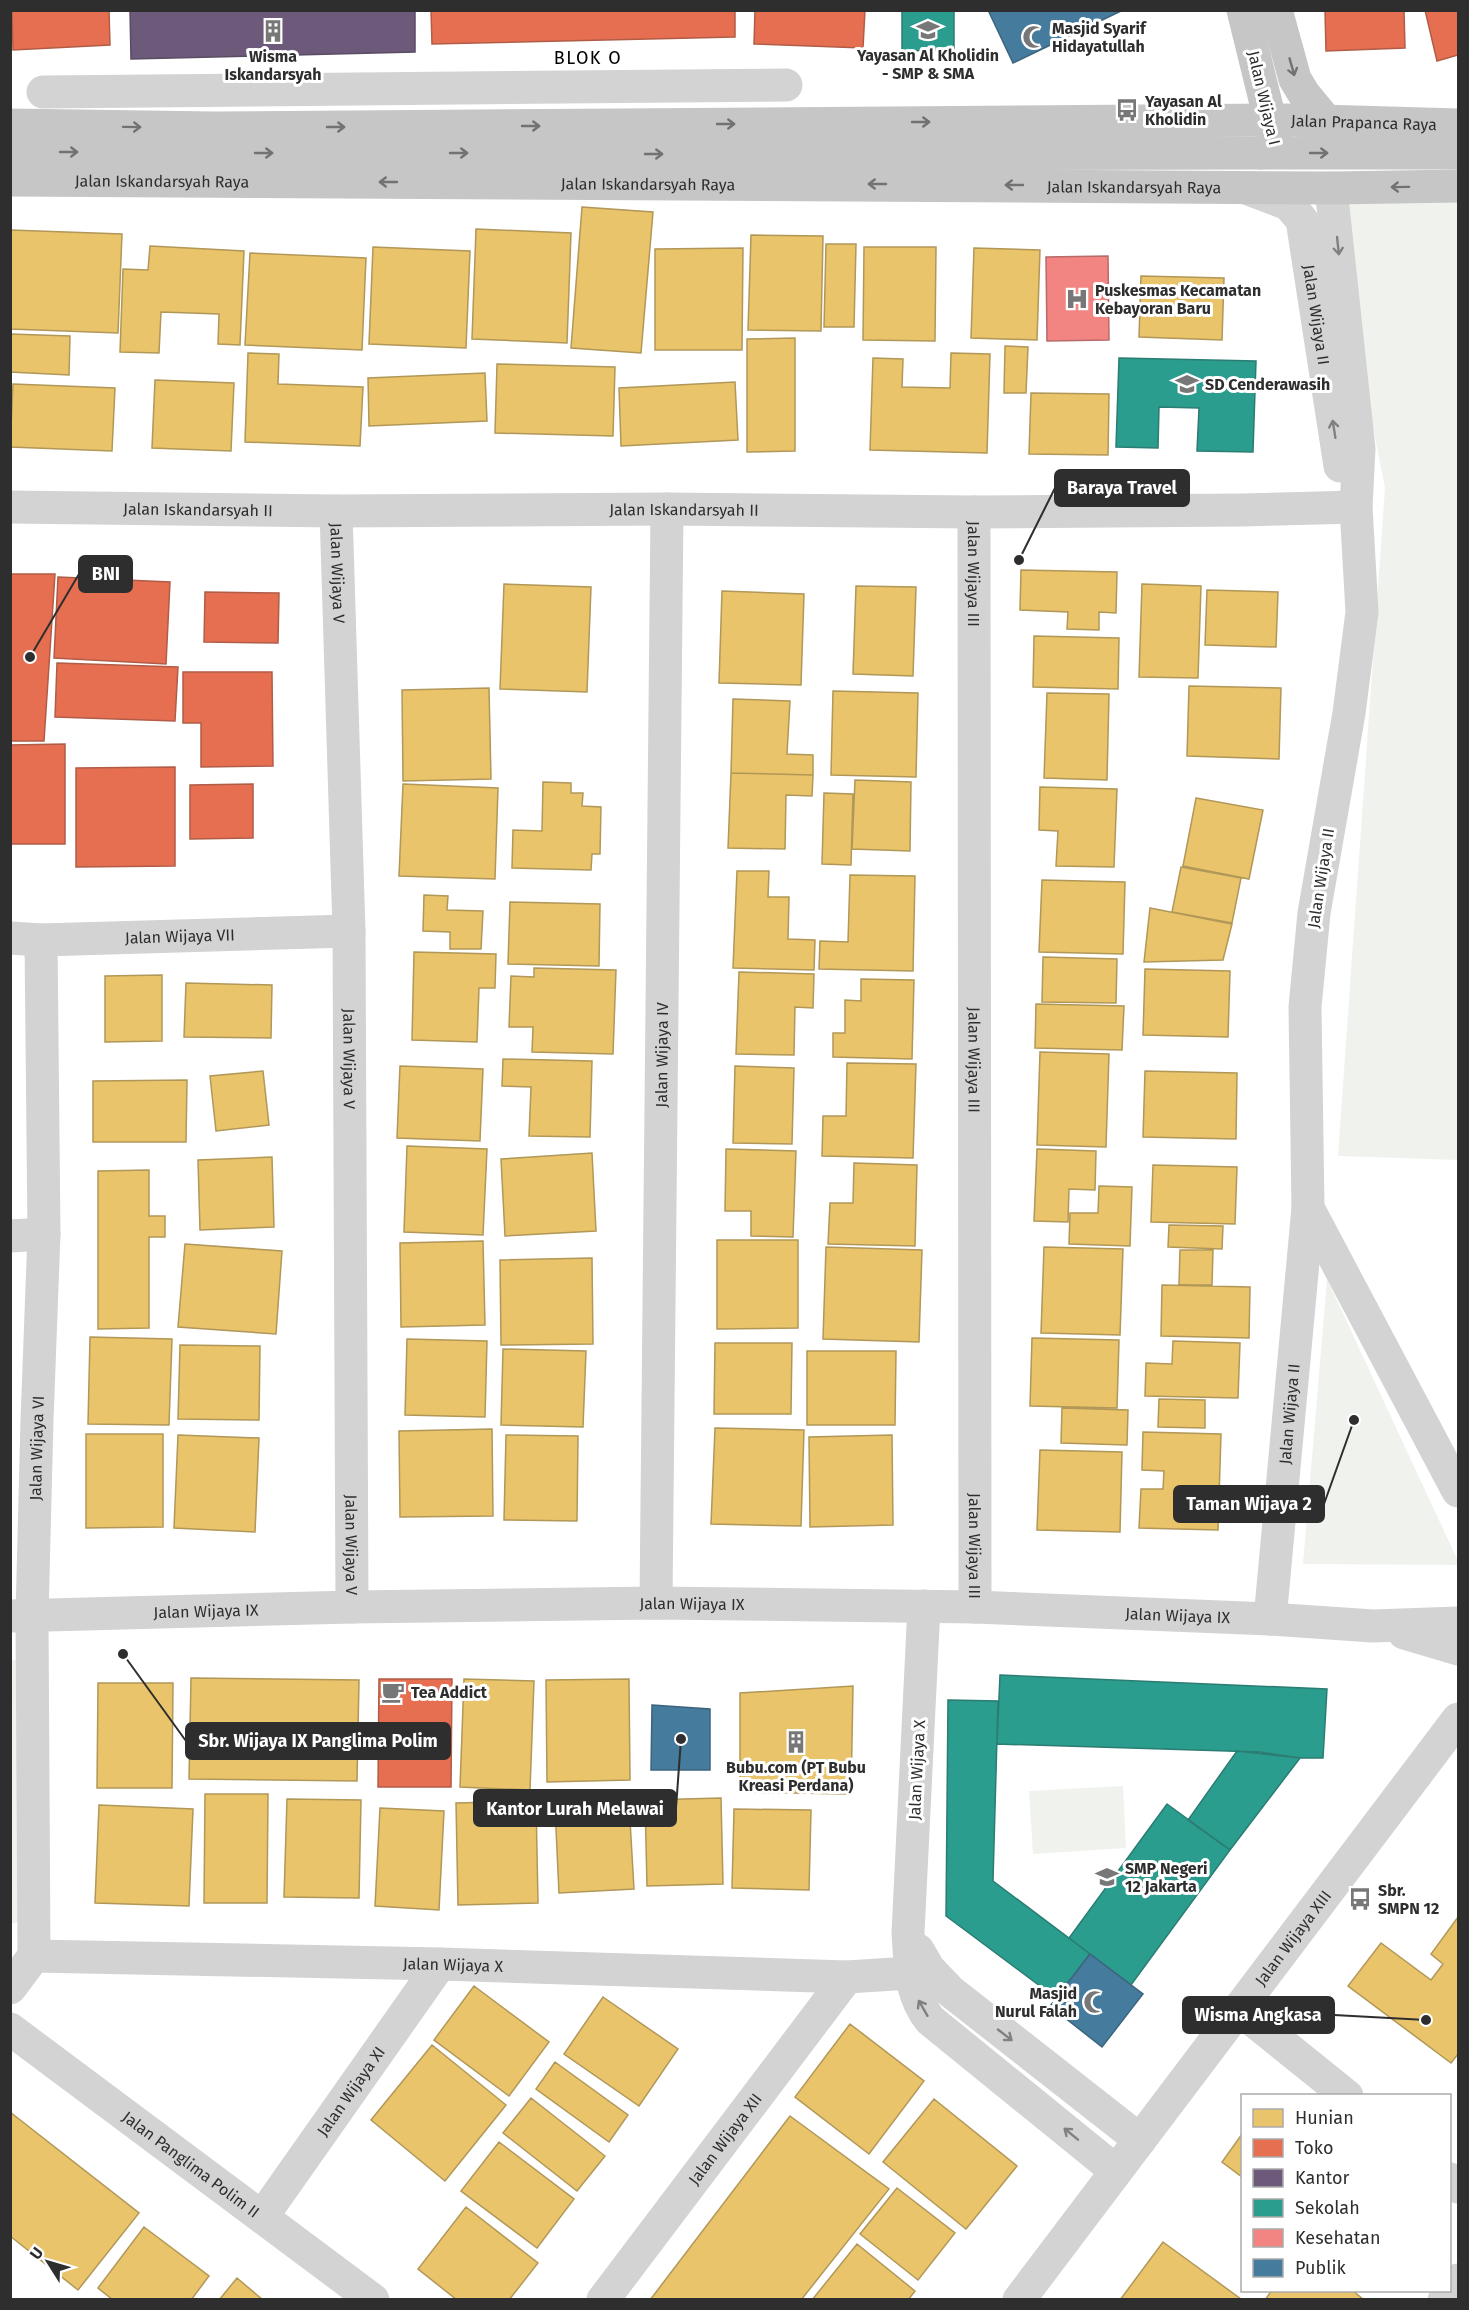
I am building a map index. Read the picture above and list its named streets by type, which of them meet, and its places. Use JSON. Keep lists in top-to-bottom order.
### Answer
{
  "streets": {
    "main road": ["Jalan Wijaya I", "Jalan Prapanca Raya", "Jalan Iskandarsyah Raya"],
    "street": [
      "Jalan Wijaya II",
      "Jalan Iskandarsyah II",
      "Jalan Wijaya V",
      "Jalan Wijaya III",
      "Jalan Wijaya VII",
      "Jalan Wijaya IV",
      "Jalan Wijaya VI",
      "Jalan Wijaya IX",
      "Jalan Wijaya X",
      "Jalan Wijaya XIII",
      "Jalan Wijaya XI",
      "Jalan Wijaya XII",
      "Jalan Panglima Polim II"
    ]
  },
  "crossings": [
    ["Jalan Wijaya I", "Jalan Prapanca Raya"],
    ["Jalan Wijaya I", "Jalan Iskandarsyah Raya"],
    ["Jalan Iskandarsyah Raya", "Jalan Wijaya II"],
    ["Jalan Wijaya II", "Jalan Iskandarsyah II"],
    ["Jalan Wijaya II", "Jalan Wijaya IX"],
    ["Jalan Iskandarsyah II", "Jalan Wijaya V"],
    ["Jalan Iskandarsyah II", "Jalan Wijaya III"],
    ["Jalan Iskandarsyah II", "Jalan Wijaya IV"],
    ["Jalan Wijaya V", "Jalan Wijaya VII"],
    ["Jalan Wijaya V", "Jalan Wijaya IX"],
    ["Jalan Wijaya III", "Jalan Wijaya IX"],
    ["Jalan Wijaya VII", "Jalan Wijaya VI"],
    ["Jalan Wijaya IV", "Jalan Wijaya IX"],
    ["Jalan Wijaya VI", "Jalan Wijaya IX"],
    ["Jalan Wijaya VI", "Jalan Wijaya X"],
    ["Jalan Wijaya IX", "Jalan Wijaya X"],
    ["Jalan Wijaya X", "Jalan Wijaya XIII"],
    ["Jalan Wijaya X", "Jalan Wijaya XI"],
    ["Jalan Wijaya X", "Jalan Wijaya XII"],
    ["Jalan Wijaya XI", "Jalan Panglima Polim II"]
  ],
  "districts": ["BLOK O"],
  "places": {
    "school or university": ["Yayasan Al Kholidin - SMP & SMA", "SD Cenderawasih", "SMP Negeri 12 Jakarta"],
    "building": ["Wisma Iskandarsyah", "Bubu.com (PT Bubu Kreasi Perdana)"],
    "mosque": ["Masjid Syarif Hidayatullah", "Masjid Nurul Falah"],
    "bus stop": ["Yayasan Al Kholidin", "Sbr. SMPN 12"],
    "hospital": ["Puskesmas Kecamatan Kebayoran Baru"],
    "other": [
      "Baraya Travel",
      "BNI",
      "Taman Wijaya 2",
      "Sbr. Wijaya IX Panglima Polim",
      "Kantor Lurah Melawai",
      "Wisma Angkasa"
    ],
    "cafe": ["Tea Addict"]
  },
  "legend": [
    "Hunian",
    "Toko",
    "Kantor",
    "Sekolah",
    "Kesehatan",
    "Publik"
  ],
  "north": "top left"
}
